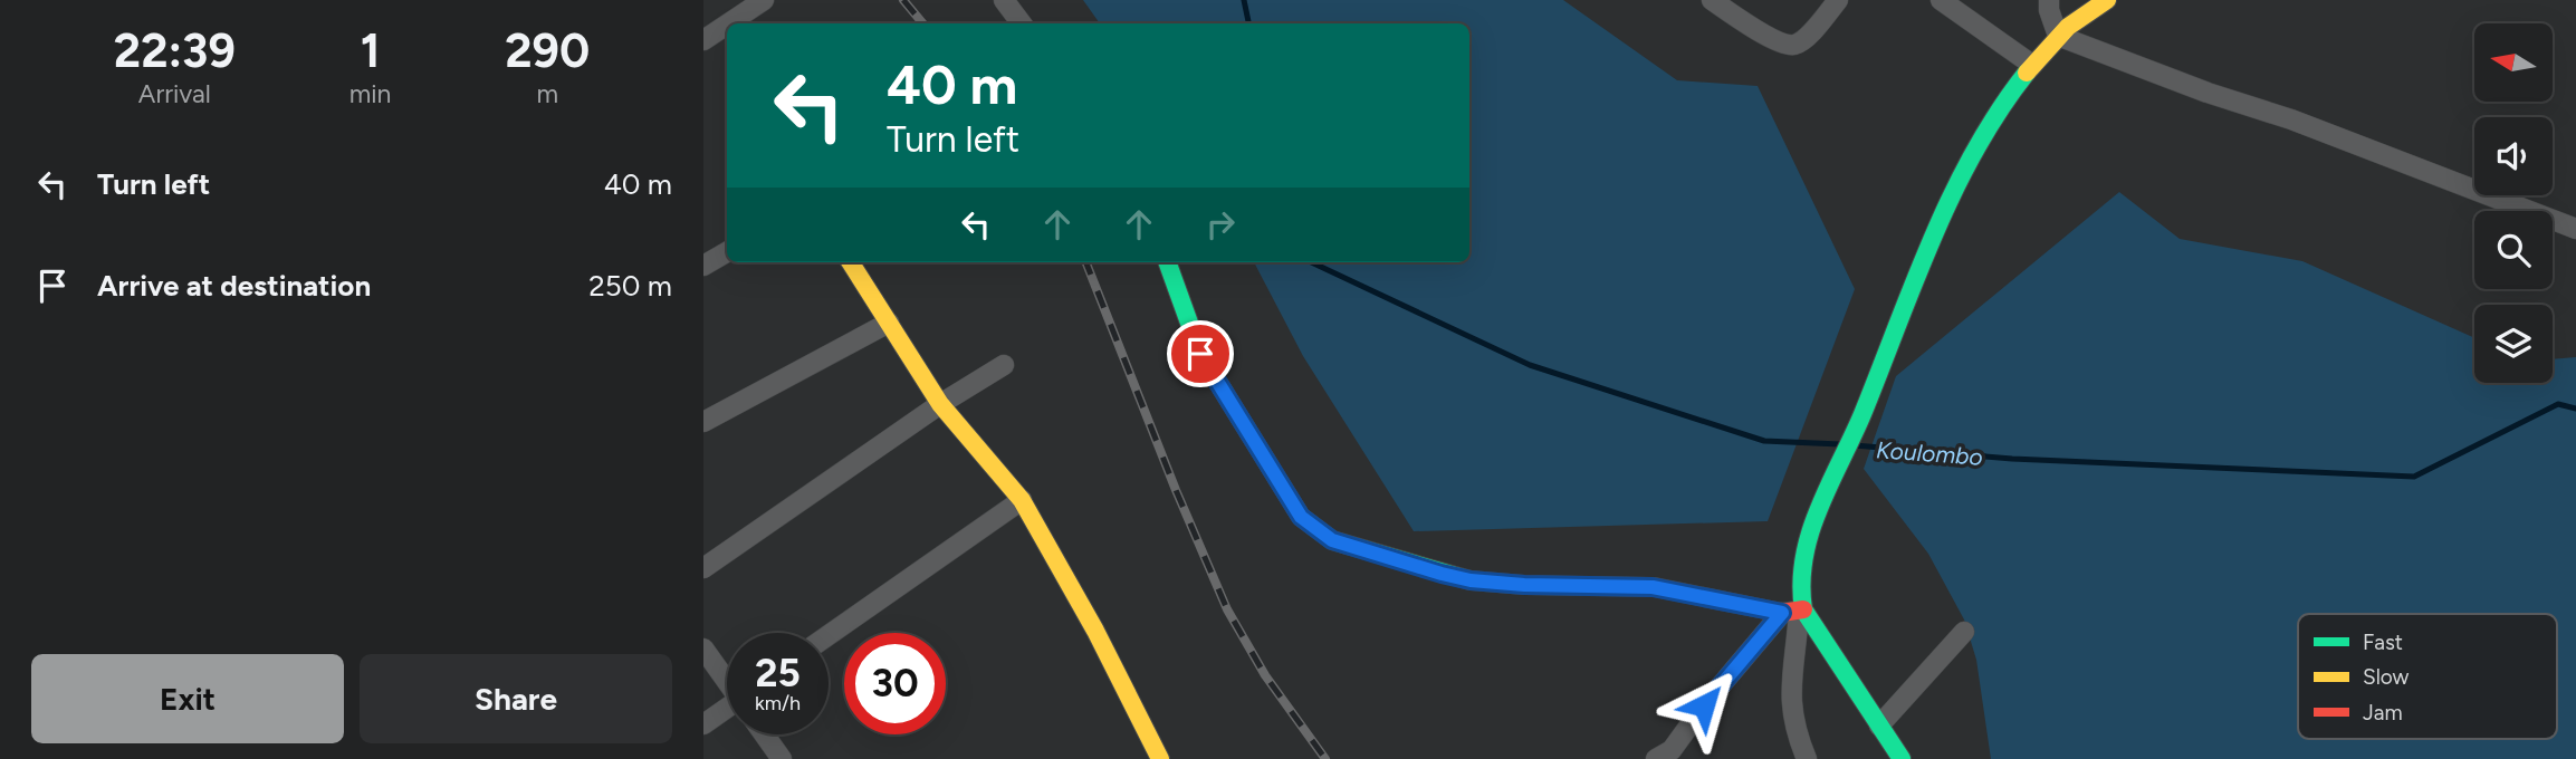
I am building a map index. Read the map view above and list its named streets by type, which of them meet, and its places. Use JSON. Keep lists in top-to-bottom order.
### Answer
{
  "water": ["Koulombo"],
  "legend": ["Fast", "Slow", "Jam"],
  "north": "left",
  "page": {
    "eta": [
      "22:39",
      "Arrival",
      "1",
      "min",
      "290",
      "m"
    ],
    "turn": ["40 m", "Turn left"],
    "list": [
      {
        "name": "Turn left",
        "value": "40 m"
      },
      {
        "name": "Arrive at destination",
        "value": "250 m"
      }
    ],
    "speed": "25 km/h",
    "limit": "30",
    "buttons": ["Exit", "Share"]
  }
}
